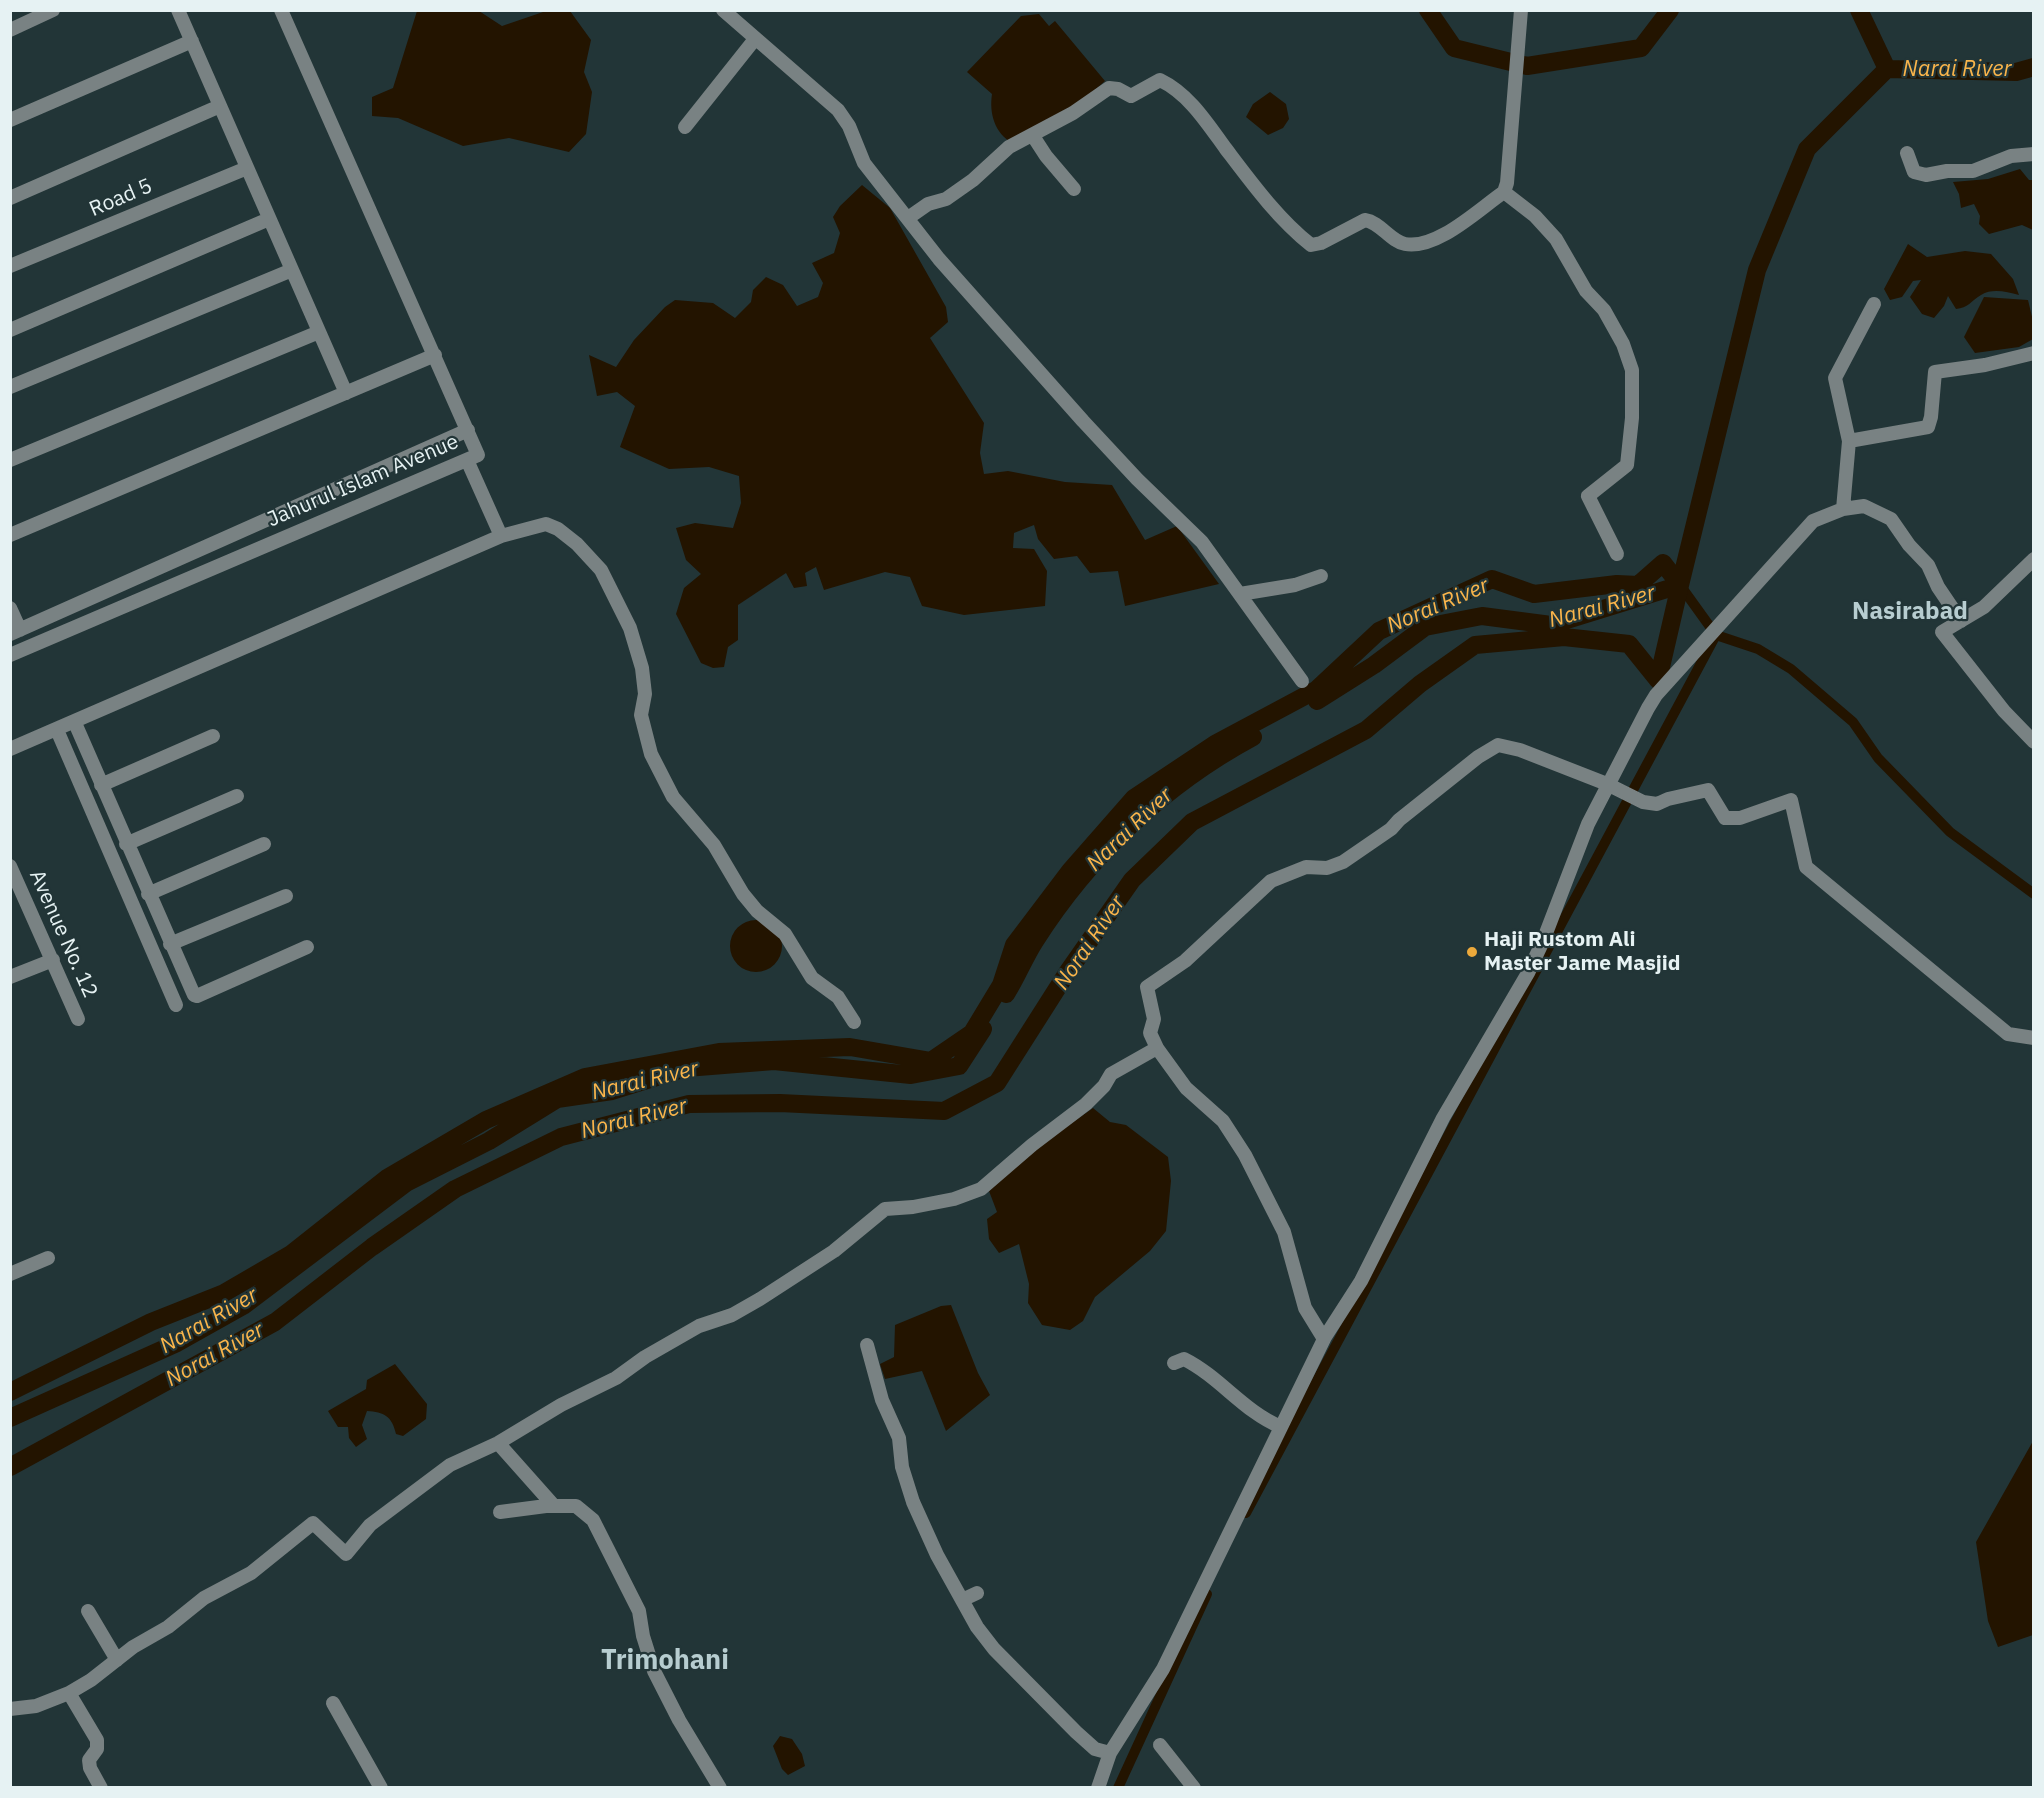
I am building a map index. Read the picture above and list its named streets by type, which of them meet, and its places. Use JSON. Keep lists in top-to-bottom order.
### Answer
{
  "streets": {
    "street": ["Road 5", "Jahurul Islam Avenue", "Avenue No. 12"]
  },
  "districts": ["Nasirabad", "Trimohani"],
  "water": ["Narai River", "Norai River"],
  "places": ["Haji Rustom Ali Master Jame Masjid"]
}
